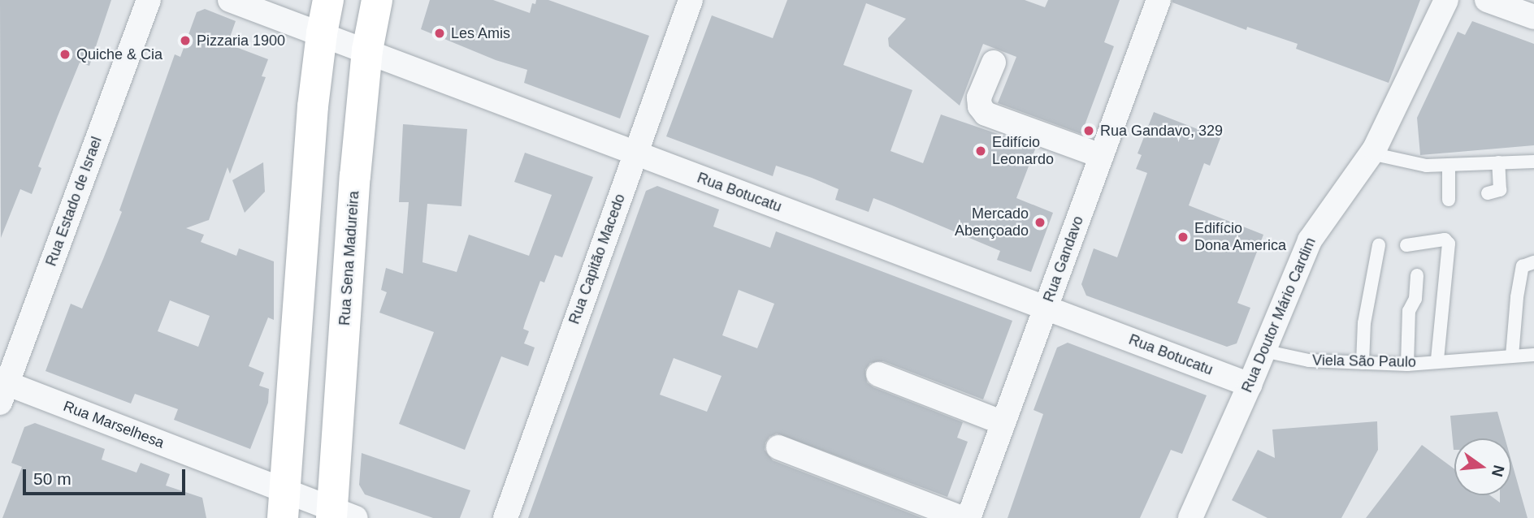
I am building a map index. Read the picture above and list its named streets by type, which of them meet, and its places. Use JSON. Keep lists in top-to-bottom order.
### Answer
{
  "streets": {
    "main road": ["Rua Sena Madureira"],
    "street": [
      "Rua Botucatu",
      "Rua Estado de Israel",
      "Rua Capitão Macedo",
      "Rua Gandavo",
      "Rua Doutor Mário Cardim",
      "Rua Marselhesa"
    ],
    "lane": ["Viela São Paulo"]
  },
  "crossings": [
    ["Rua Botucatu", "Rua Sena Madureira"],
    ["Rua Botucatu", "Rua Capitão Macedo"],
    ["Rua Botucatu", "Rua Gandavo"],
    ["Rua Botucatu", "Rua Doutor Mário Cardim"],
    ["Rua Estado de Israel", "Rua Marselhesa"],
    ["Rua Sena Madureira", "Rua Marselhesa"],
    ["Rua Doutor Mário Cardim", "Viela São Paulo"]
  ],
  "places": [
    "Les Amis",
    "Pizzaria 1900",
    "Quiche & Cia",
    "Rua Gandavo, 329",
    "Edifício Leonardo",
    "Mercado Abençoado",
    "Edifício Dona America"
  ],
  "scale_bar": "50 m",
  "north": "right"
}
